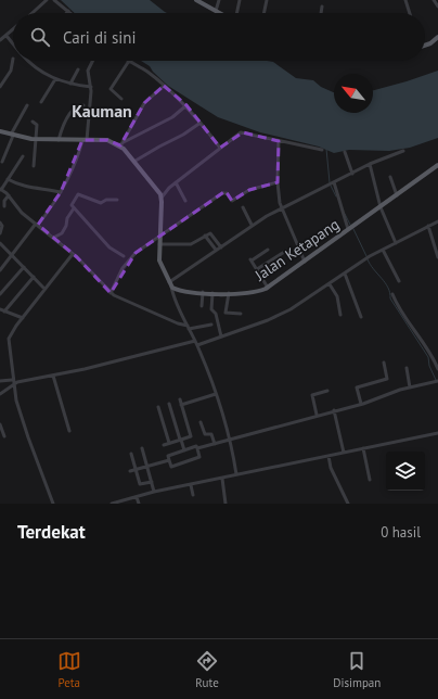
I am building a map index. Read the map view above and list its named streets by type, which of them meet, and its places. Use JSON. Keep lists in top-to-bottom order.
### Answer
{
  "streets": {
    "main road": ["Jalan Ketapang"]
  },
  "districts": ["Kauman"],
  "north": "top left",
  "page": {
    "search": "Cari di sini",
    "heading": ["Terdekat", "0 hasil"],
    "nav": ["Peta", "Rute", "Disimpan"]
  }
}
